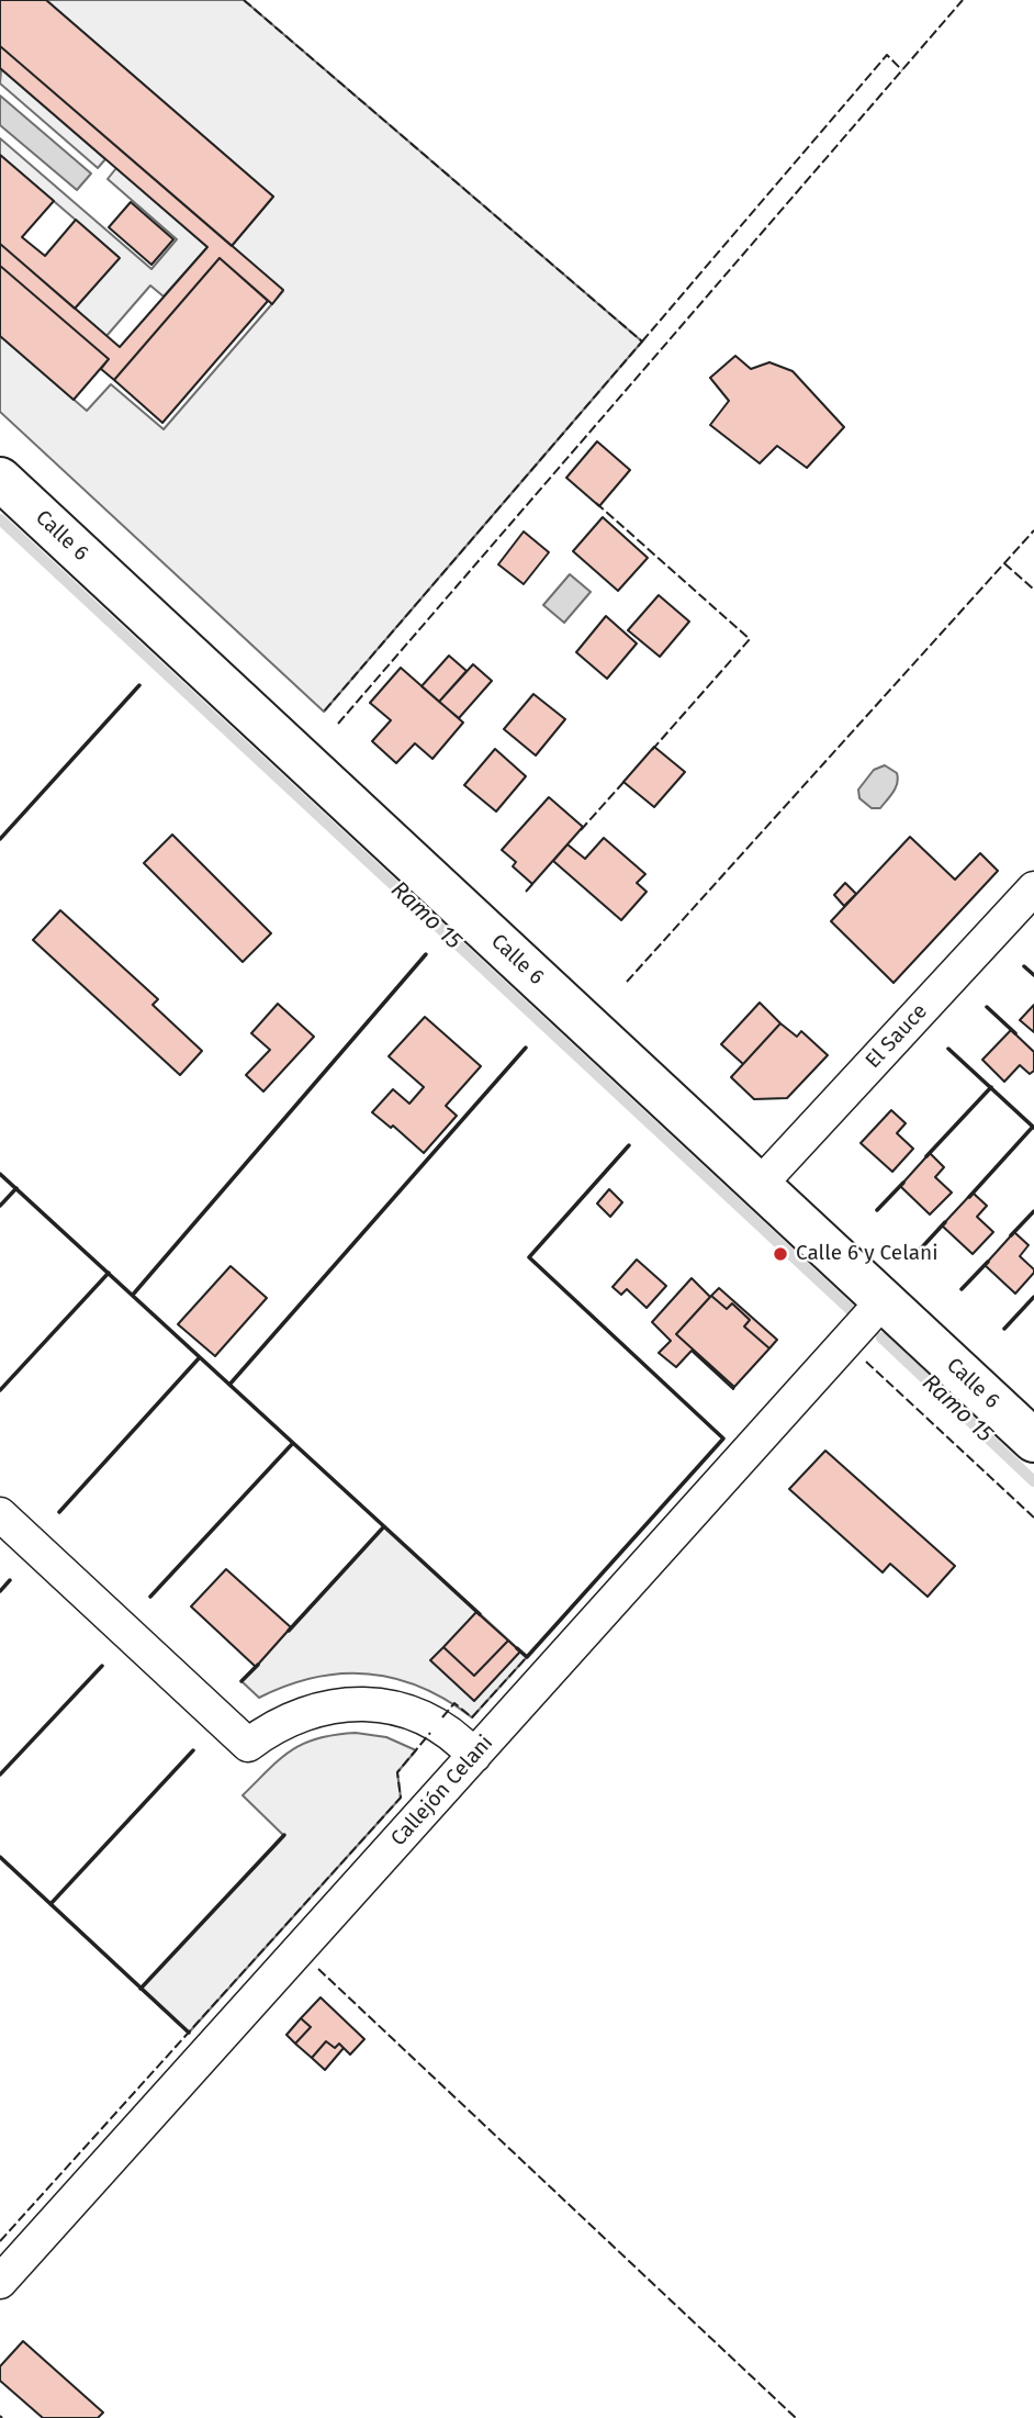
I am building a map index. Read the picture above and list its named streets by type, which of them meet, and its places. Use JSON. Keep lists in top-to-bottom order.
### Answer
{
  "streets": {
    "street": ["Calle 6", "El Sauce", "Callejón Celani"]
  },
  "crossings": [
    ["Calle 6", "El Sauce"],
    ["Calle 6", "Callejón Celani"]
  ],
  "water": ["Ramo 15"],
  "places": ["Calle 6 y Celani"]
}
